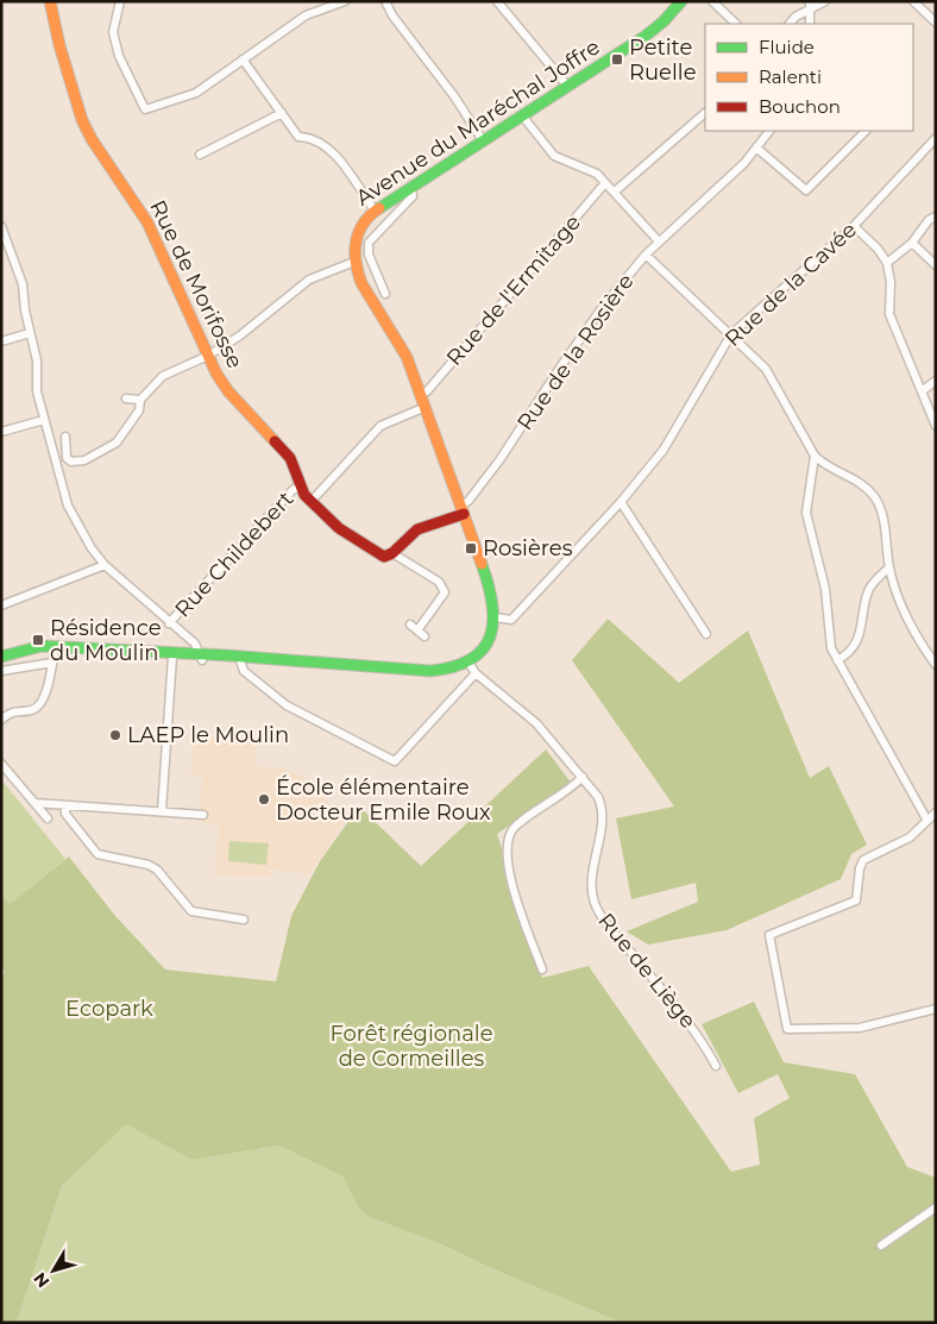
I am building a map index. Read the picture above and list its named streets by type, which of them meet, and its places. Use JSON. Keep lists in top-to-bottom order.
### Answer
{
  "streets": {
    "street": [
      "Avenue du Maréchal Joffre",
      "Rue de Morifosse",
      "Rue de la Cavée",
      "Rue de l'Ermitage",
      "Rue de la Rosière",
      "Rue Childebert",
      "Rue de Liège"
    ]
  },
  "crossings": [
    ["Avenue du Maréchal Joffre", "Rue de la Cavée"],
    ["Avenue du Maréchal Joffre", "Rue de l'Ermitage"],
    ["Avenue du Maréchal Joffre", "Rue de la Rosière"],
    ["Avenue du Maréchal Joffre", "Rue Childebert"],
    ["Rue de Morifosse", "Rue Childebert"]
  ],
  "parks": ["Ecopark", "Forêt régionale de Cormeilles"],
  "places": {
    "transit": ["Petite Ruelle", "Rosières", "Résidence du Moulin"],
    "other": ["LAEP le Moulin", "École élémentaire Docteur Emile Roux"]
  },
  "legend": ["Fluide", "Ralenti", "Bouchon"],
  "north": "bottom left"
}
